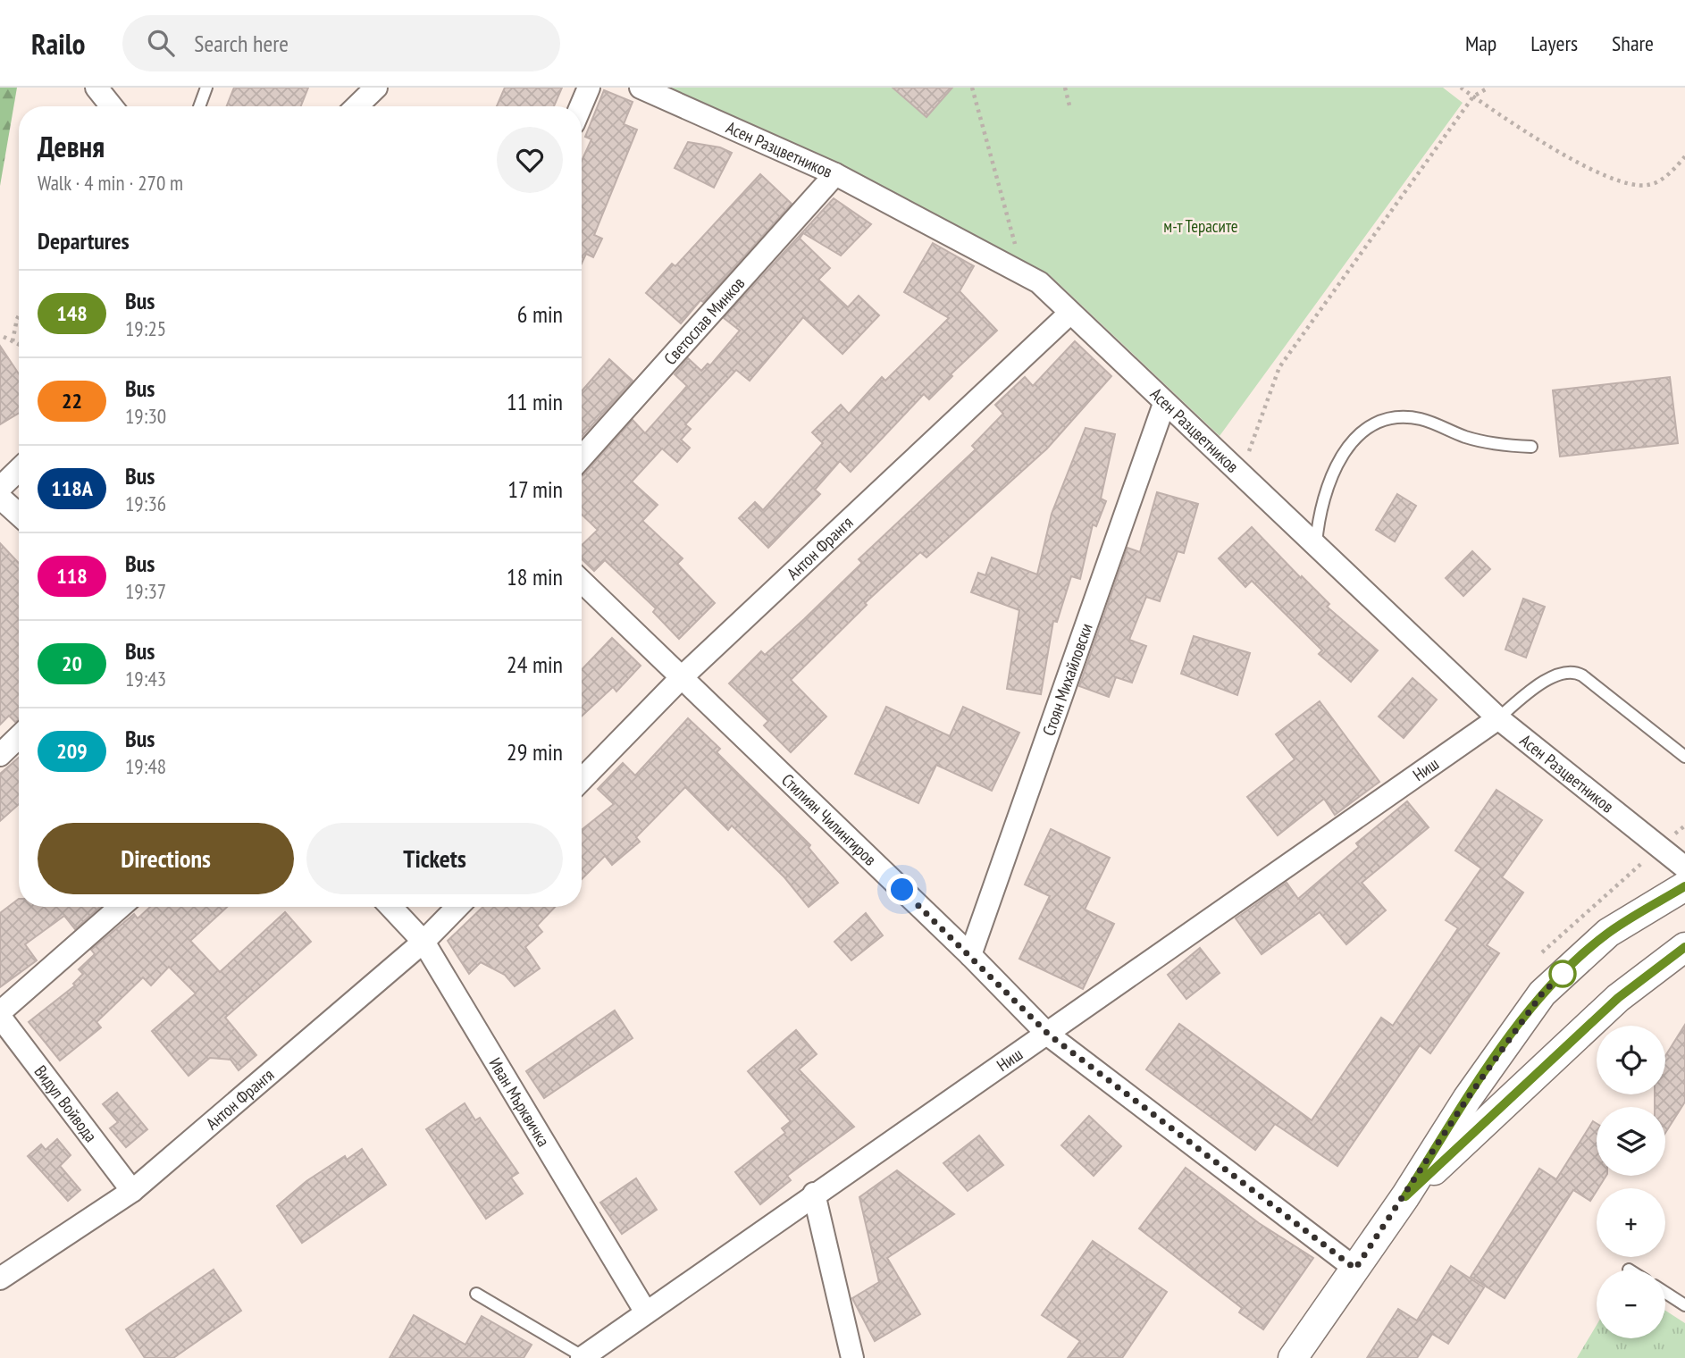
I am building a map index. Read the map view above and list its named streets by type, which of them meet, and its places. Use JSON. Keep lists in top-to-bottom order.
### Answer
{
  "streets": {
    "street": [
      "Асен Разцветников",
      "Светослав Минков",
      "Антон Франгя",
      "Стоян Михайловски",
      "Ниш",
      "Стилиян Чилингиров",
      "Иван Мърквичка",
      "Видул Войвода"
    ]
  },
  "crossings": [
    ["Асен Разцветников", "Светослав Минков"],
    ["Асен Разцветников", "Антон Франгя"],
    ["Асен Разцветников", "Стоян Михайловски"],
    ["Асен Разцветников", "Ниш"],
    ["Антон Франгя", "Стилиян Чилингиров"],
    ["Антон Франгя", "Иван Мърквичка"],
    ["Антон Франгя", "Видул Войвода"],
    ["Стоян Михайловски", "Стилиян Чилингиров"],
    ["Ниш", "Стилиян Чилингиров"],
    ["Ниш", "Иван Мърквичка"]
  ],
  "parks": ["м-т Терасите"],
  "lines": ["bus line 148"],
  "page": {
    "header": "Railo",
    "search": "Search here",
    "nav": ["Map", "Layers", "Share"],
    "heading": [
      ["Девня", "Walk · 4 min · 270 m"],
      "Departures"
    ],
    "list": [
      {
        "mark": "148",
        "name": "Bus",
        "note": "19:25",
        "value": "6 min"
      },
      {
        "mark": "22",
        "name": "Bus",
        "note": "19:30",
        "value": "11 min"
      },
      {
        "mark": "118А",
        "name": "Bus",
        "note": "19:36",
        "value": "17 min"
      },
      {
        "mark": "118",
        "name": "Bus",
        "note": "19:37",
        "value": "18 min"
      },
      {
        "mark": "20",
        "name": "Bus",
        "note": "19:43",
        "value": "24 min"
      },
      {
        "mark": "209",
        "name": "Bus",
        "note": "19:48",
        "value": "29 min"
      }
    ],
    "buttons": ["Directions", "Tickets"],
    "map_buttons": ["+", "−"]
  }
}
